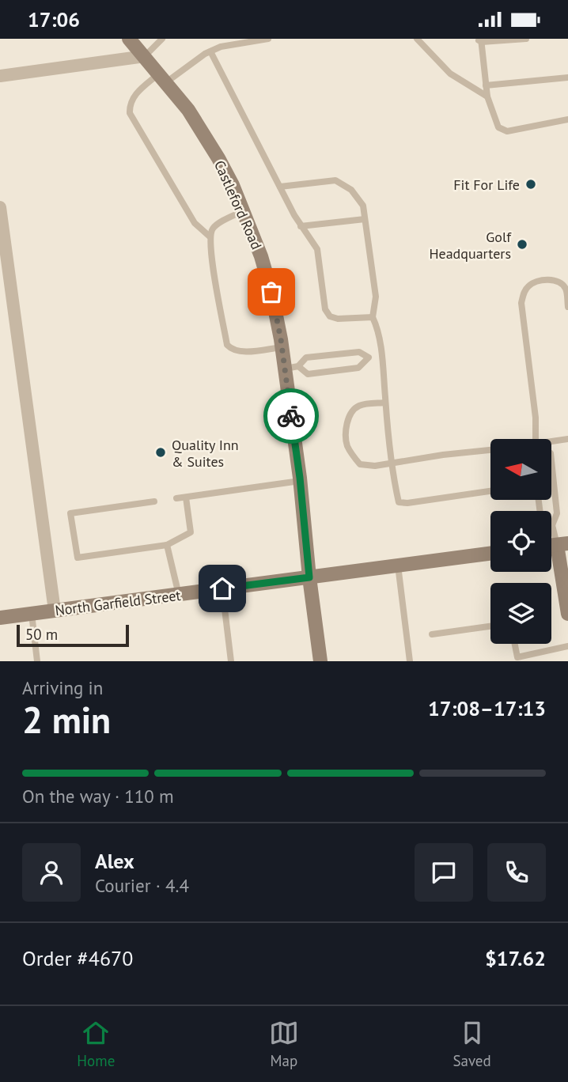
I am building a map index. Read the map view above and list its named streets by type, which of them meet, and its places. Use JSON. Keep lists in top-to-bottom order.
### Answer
{
  "streets": {
    "street": ["Castleford Road", "North Garfield Street"]
  },
  "crossings": [
    ["Castleford Road", "North Garfield Street"]
  ],
  "places": ["Fit For Life", "Golf Headquarters", "Quality Inn & Suites"],
  "scale_bar": "50 m",
  "north": "left",
  "page": {
    "status": "17:06",
    "scale": "50 m",
    "heading": ["2 min", "Arriving in", "17:08–17:13"],
    "panel": [
      "Alex",
      "Courier · 4.4",
      "Order #4670",
      "$17.62"
    ],
    "bar": "On the way · 110 m",
    "tabs": ["Home", "Map", "Saved"]
  }
}
